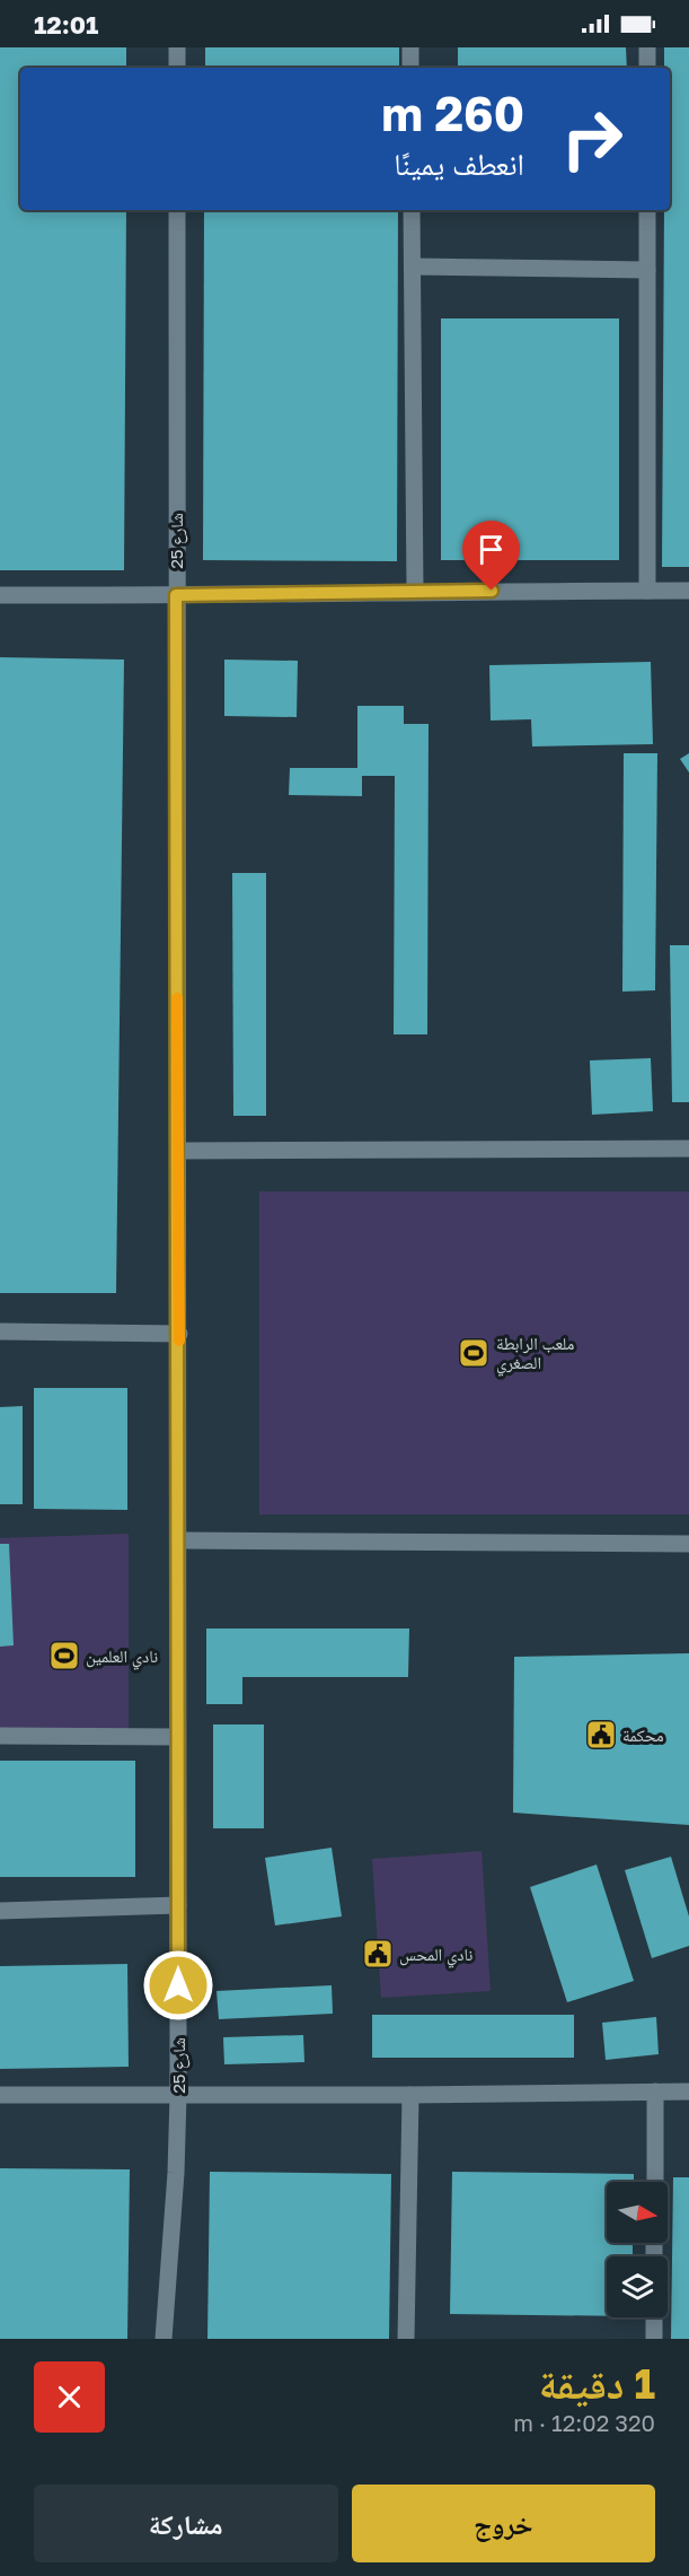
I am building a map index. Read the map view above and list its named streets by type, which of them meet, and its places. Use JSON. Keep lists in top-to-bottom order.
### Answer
{
  "streets": {
    "street": ["شارع 25"]
  },
  "places": {
    "sports": ["ملعب الرابطة الصغري", "نادي العلمين"],
    "public building": ["محكمة", "نادي المحس"]
  },
  "north": "right",
  "page": {
    "status": "12:01",
    "turn": ["260 m", "انعطف يمينًا"],
    "heading": ["1 دقيقة", "320 m · 12:02"],
    "buttons": ["خروج", "مشاركة"]
  }
}
